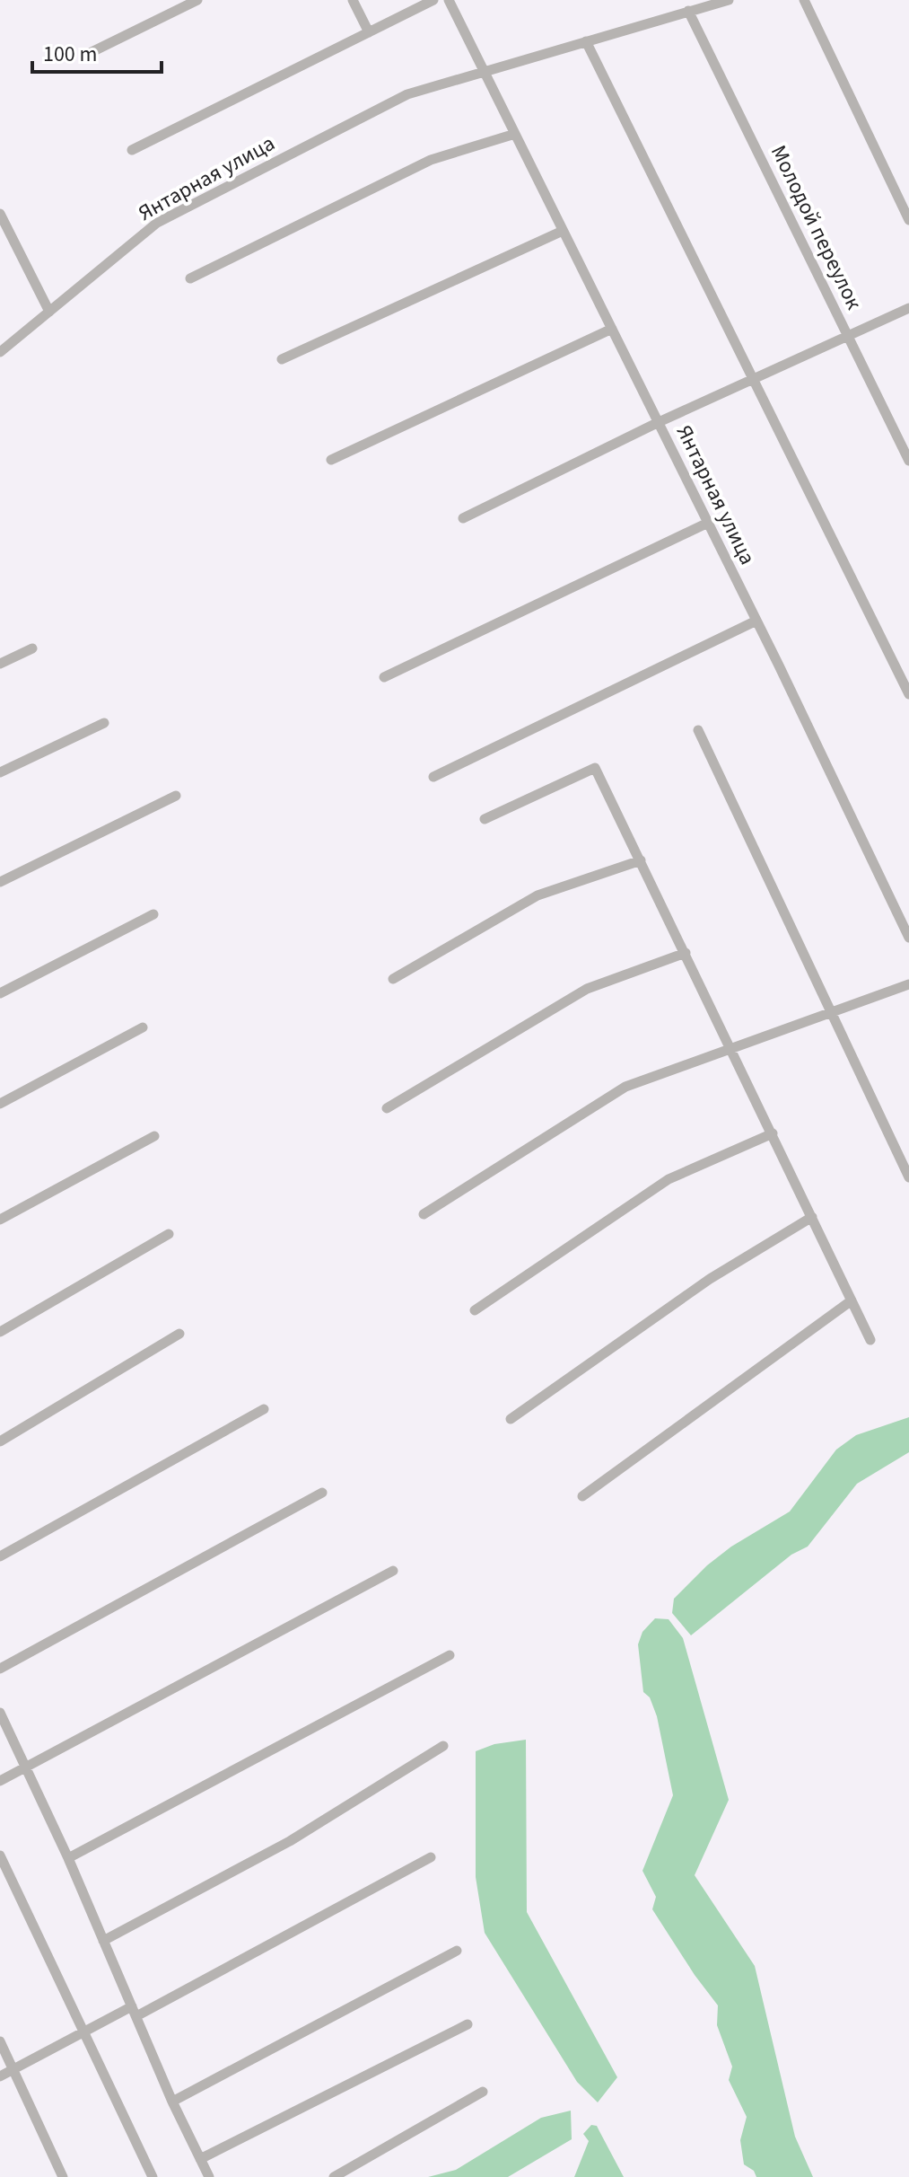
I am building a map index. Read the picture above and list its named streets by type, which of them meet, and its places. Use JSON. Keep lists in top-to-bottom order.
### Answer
{
  "streets": {
    "street": ["Янтарная улица", "Молодой переулок"]
  },
  "scale_bar": "100 m"
}
